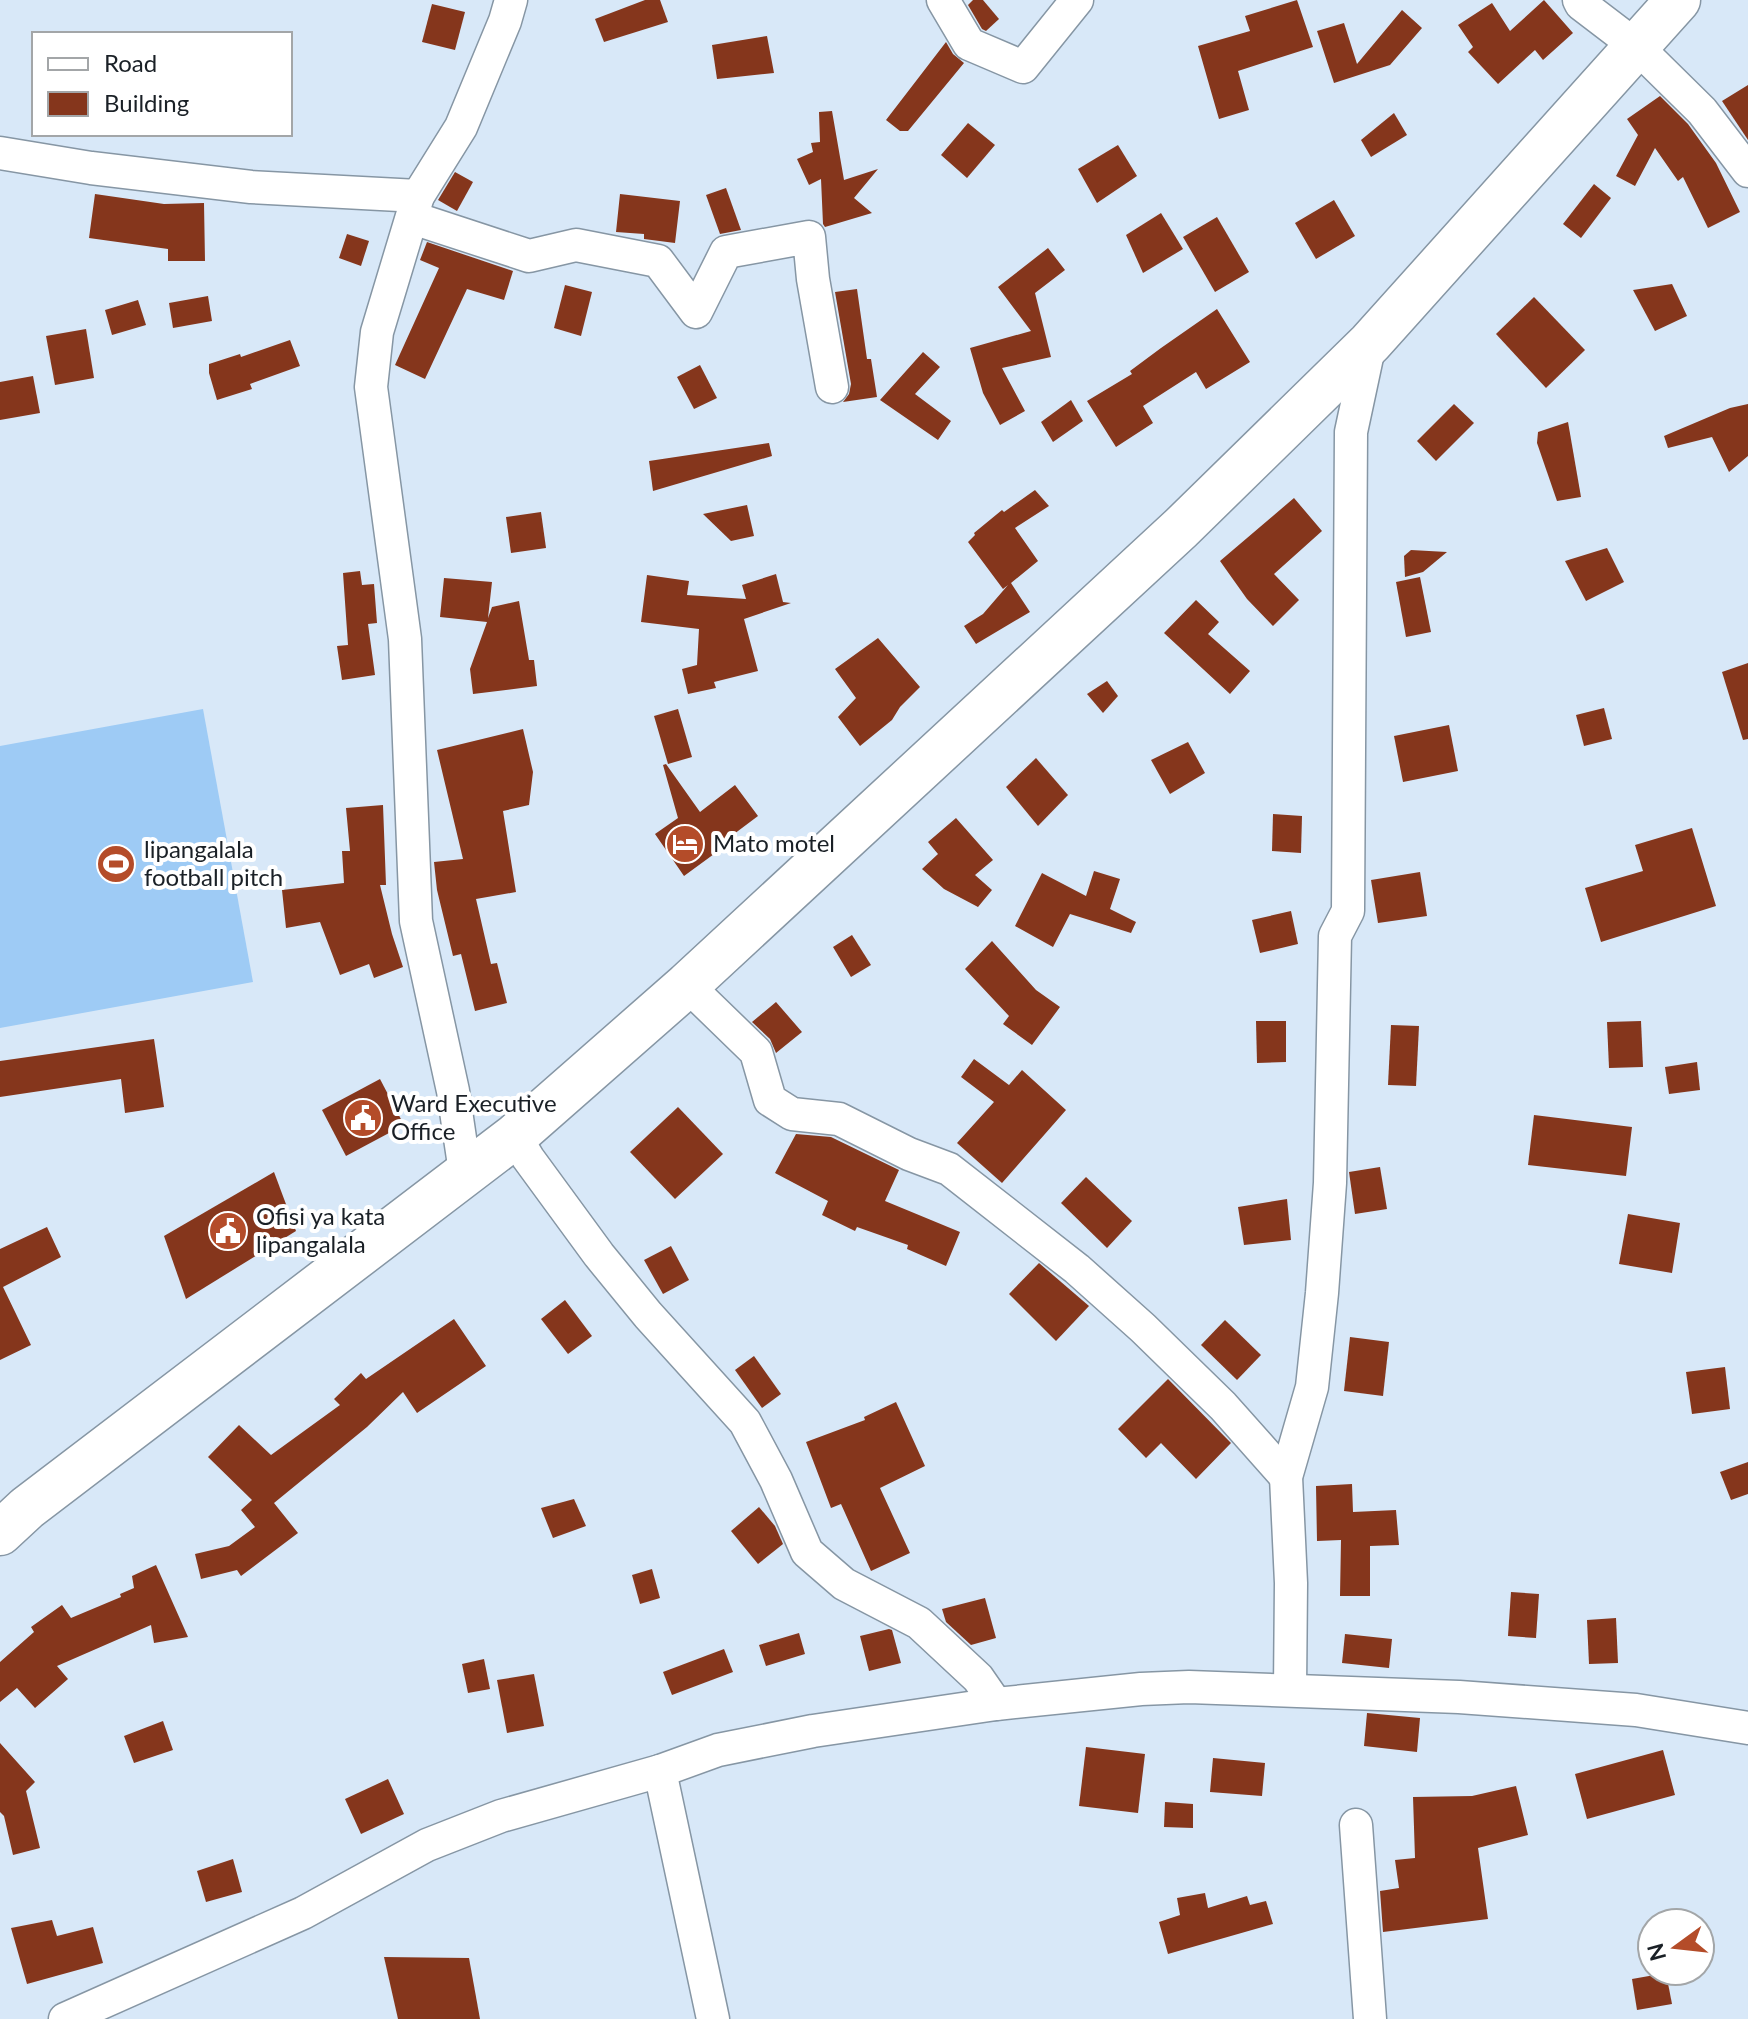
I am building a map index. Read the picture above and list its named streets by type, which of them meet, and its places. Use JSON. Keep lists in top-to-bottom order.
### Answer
{
  "places": {
    "hotel": ["Mato motel"],
    "sports": ["lipangalala football pitch"],
    "public building": ["Ward Executive Office", "Ofisi ya kata lipangalala"]
  },
  "legend": ["Road", "Building"],
  "north": "left"
}
